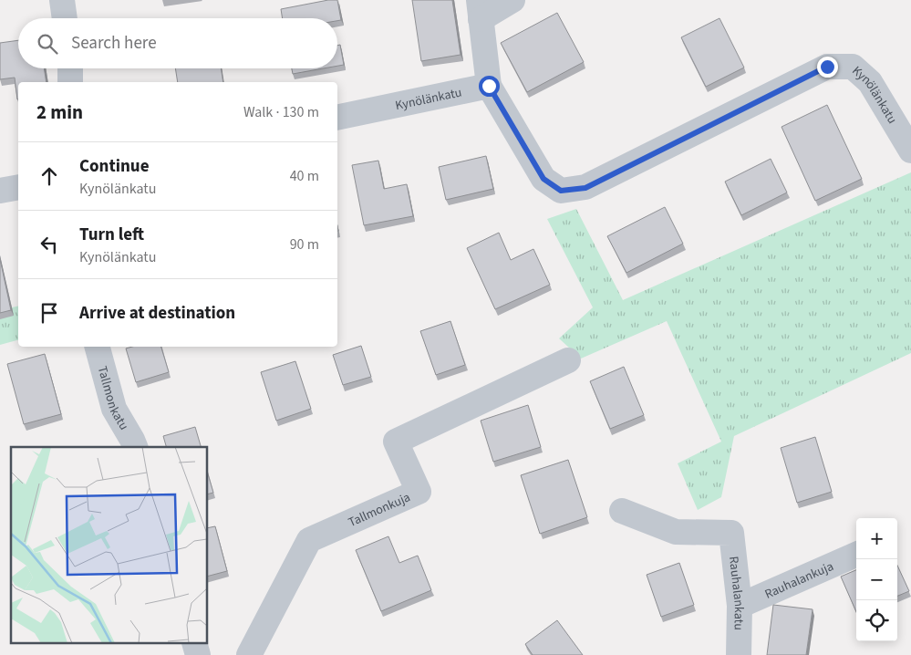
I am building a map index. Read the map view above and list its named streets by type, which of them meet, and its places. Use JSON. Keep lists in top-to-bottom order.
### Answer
{
  "streets": {
    "street": [
      "Kynölänkatu",
      "Tallmonkatu",
      "Tallmonkuja",
      "Rauhalankuja",
      "Rauhalankatu"
    ]
  },
  "crossings": [
    ["Rauhalankuja", "Rauhalankatu"]
  ],
  "page": {
    "search": "Search here",
    "heading": ["2 min", "Walk · 130 m"],
    "list": [
      ["Continue", "Kynölänkatu", "40 m"],
      ["Turn left", "Kynölänkatu", "90 m"],
      "Arrive at destination"
    ],
    "map_buttons": ["+", "−"]
  }
}
